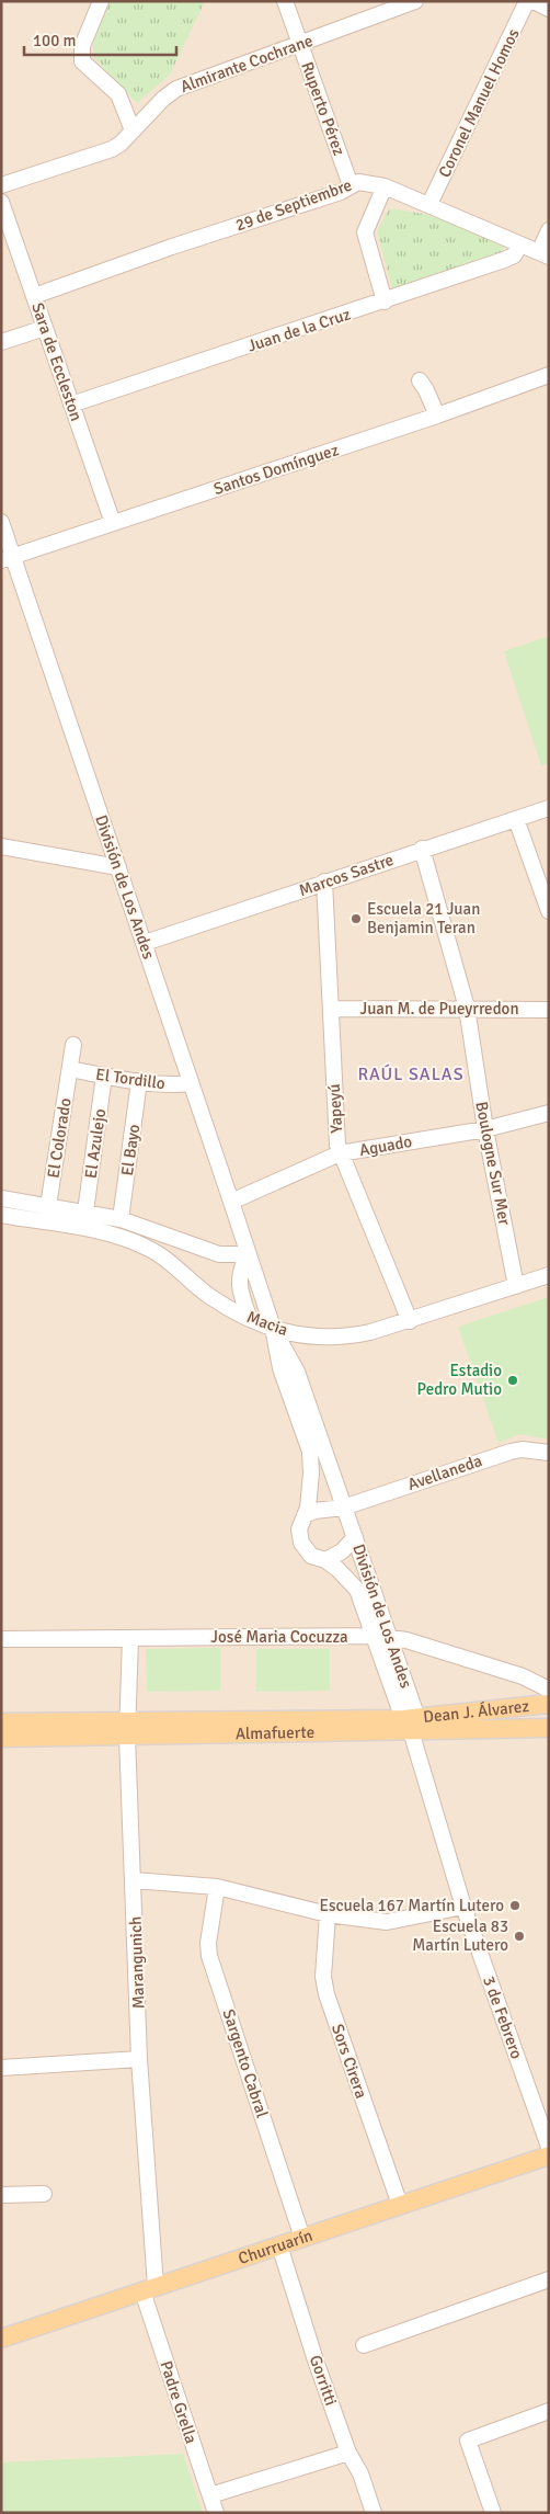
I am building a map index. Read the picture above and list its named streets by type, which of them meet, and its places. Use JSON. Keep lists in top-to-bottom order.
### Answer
{
  "streets": {
    "main road": ["Dean J. Álvarez", "Almafuerte", "Churruarín"],
    "street": [
      "Almirante Cochrane",
      "Coronel Manuel Homos",
      "Ruperto Pérez",
      "29 de Septiembre",
      "Juan de la Cruz",
      "Sara de Eccleston",
      "Santos Domínguez",
      "Marcos Sastre",
      "División de Los Andes",
      "Juan M. de Pueyrredon",
      "El Tordillo",
      "Yapeyú",
      "El Colorado",
      "El Azulejo",
      "Aguado",
      "El Bayo",
      "Boulogne Sur Mer",
      "Macia",
      "Avellaneda",
      "José Maria Cocuzza",
      "Marangunich",
      "3 de Febrero",
      "Sors Cirera",
      "Sargento Cabral",
      "Gorritti",
      "Padre Grella"
    ]
  },
  "crossings": [
    ["Almirante Cochrane", "Ruperto Pérez"],
    ["Coronel Manuel Homos", "29 de Septiembre"],
    ["Ruperto Pérez", "29 de Septiembre"],
    ["29 de Septiembre", "Juan de la Cruz"],
    ["29 de Septiembre", "Sara de Eccleston"],
    ["Juan de la Cruz", "Sara de Eccleston"],
    ["Sara de Eccleston", "Santos Domínguez"],
    ["Santos Domínguez", "División de Los Andes"],
    ["Marcos Sastre", "División de Los Andes"],
    ["Marcos Sastre", "Yapeyú"],
    ["Marcos Sastre", "Boulogne Sur Mer"],
    ["División de Los Andes", "El Tordillo"],
    ["División de Los Andes", "Aguado"],
    ["División de Los Andes", "Macia"],
    ["División de Los Andes", "Avellaneda"],
    ["División de Los Andes", "José Maria Cocuzza"],
    ["División de Los Andes", "Dean J. Álvarez"],
    ["División de Los Andes", "Almafuerte"],
    ["División de Los Andes", "3 de Febrero"],
    ["Juan M. de Pueyrredon", "Yapeyú"],
    ["Juan M. de Pueyrredon", "Boulogne Sur Mer"],
    ["El Tordillo", "El Colorado"],
    ["El Tordillo", "El Azulejo"],
    ["El Tordillo", "El Bayo"],
    ["Yapeyú", "Aguado"],
    ["Yapeyú", "Macia"],
    ["Aguado", "Boulogne Sur Mer"],
    ["Boulogne Sur Mer", "Macia"],
    ["José Maria Cocuzza", "Marangunich"],
    ["Dean J. Álvarez", "Almafuerte"],
    ["Dean J. Álvarez", "3 de Febrero"],
    ["Almafuerte", "Marangunich"],
    ["Almafuerte", "3 de Febrero"],
    ["Marangunich", "Churruarín"],
    ["Marangunich", "Padre Grella"],
    ["Sors Cirera", "Churruarín"],
    ["Sargento Cabral", "Churruarín"],
    ["Churruarín", "Gorritti"],
    ["Churruarín", "Padre Grella"]
  ],
  "districts": ["RAÚL SALAS"],
  "places": [
    "Escuela 21 Juan Benjamin Teran",
    "Estadio Pedro Mutio",
    "Escuela 167 Martín Lutero",
    "Escuela 83 Martín Lutero"
  ],
  "scale_bar": "100 m"
}
